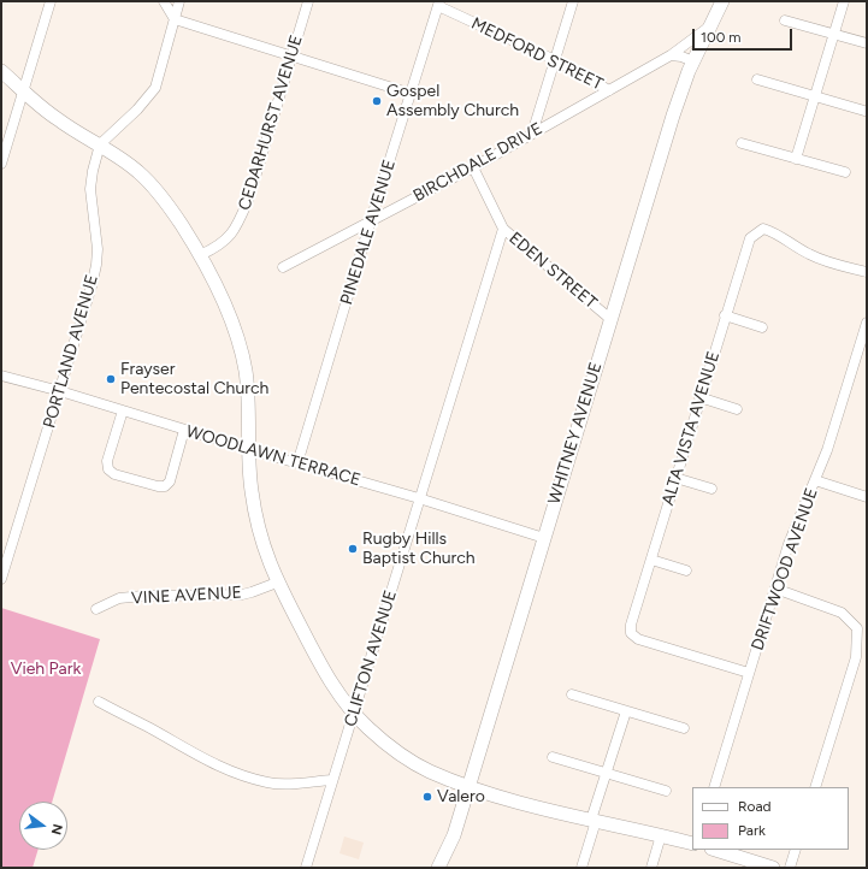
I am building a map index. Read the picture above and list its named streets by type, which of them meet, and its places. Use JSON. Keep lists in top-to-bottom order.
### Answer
{
  "streets": {
    "main road": ["WHITNEY AVENUE"],
    "street": [
      "MEDFORD STREET",
      "CEDARHURST AVENUE",
      "BIRCHDALE DRIVE",
      "PINEDALE AVENUE",
      "EDEN STREET",
      "PORTLAND AVENUE",
      "ALTA VISTA AVENUE",
      "WOODLAWN TERRACE",
      "DRIFTWOOD AVENUE",
      "VINE AVENUE",
      "CLIFTON AVENUE"
    ]
  },
  "crossings": [
    ["MEDFORD STREET", "BIRCHDALE DRIVE"],
    ["MEDFORD STREET", "PINEDALE AVENUE"],
    ["BIRCHDALE DRIVE", "PINEDALE AVENUE"],
    ["BIRCHDALE DRIVE", "EDEN STREET"],
    ["BIRCHDALE DRIVE", "WHITNEY AVENUE"],
    ["PINEDALE AVENUE", "WOODLAWN TERRACE"],
    ["EDEN STREET", "WHITNEY AVENUE"],
    ["EDEN STREET", "CLIFTON AVENUE"],
    ["PORTLAND AVENUE", "WOODLAWN TERRACE"],
    ["ALTA VISTA AVENUE", "DRIFTWOOD AVENUE"],
    ["WHITNEY AVENUE", "WOODLAWN TERRACE"],
    ["WOODLAWN TERRACE", "CLIFTON AVENUE"]
  ],
  "parks": ["Vieh Park"],
  "places": [
    "Gospel Assembly Church",
    "Frayser Pentecostal Church",
    "Rugby Hills Baptist Church",
    "Valero"
  ],
  "legend": ["Road", "Park"],
  "scale_bar": "100 m",
  "north": "right"
}
